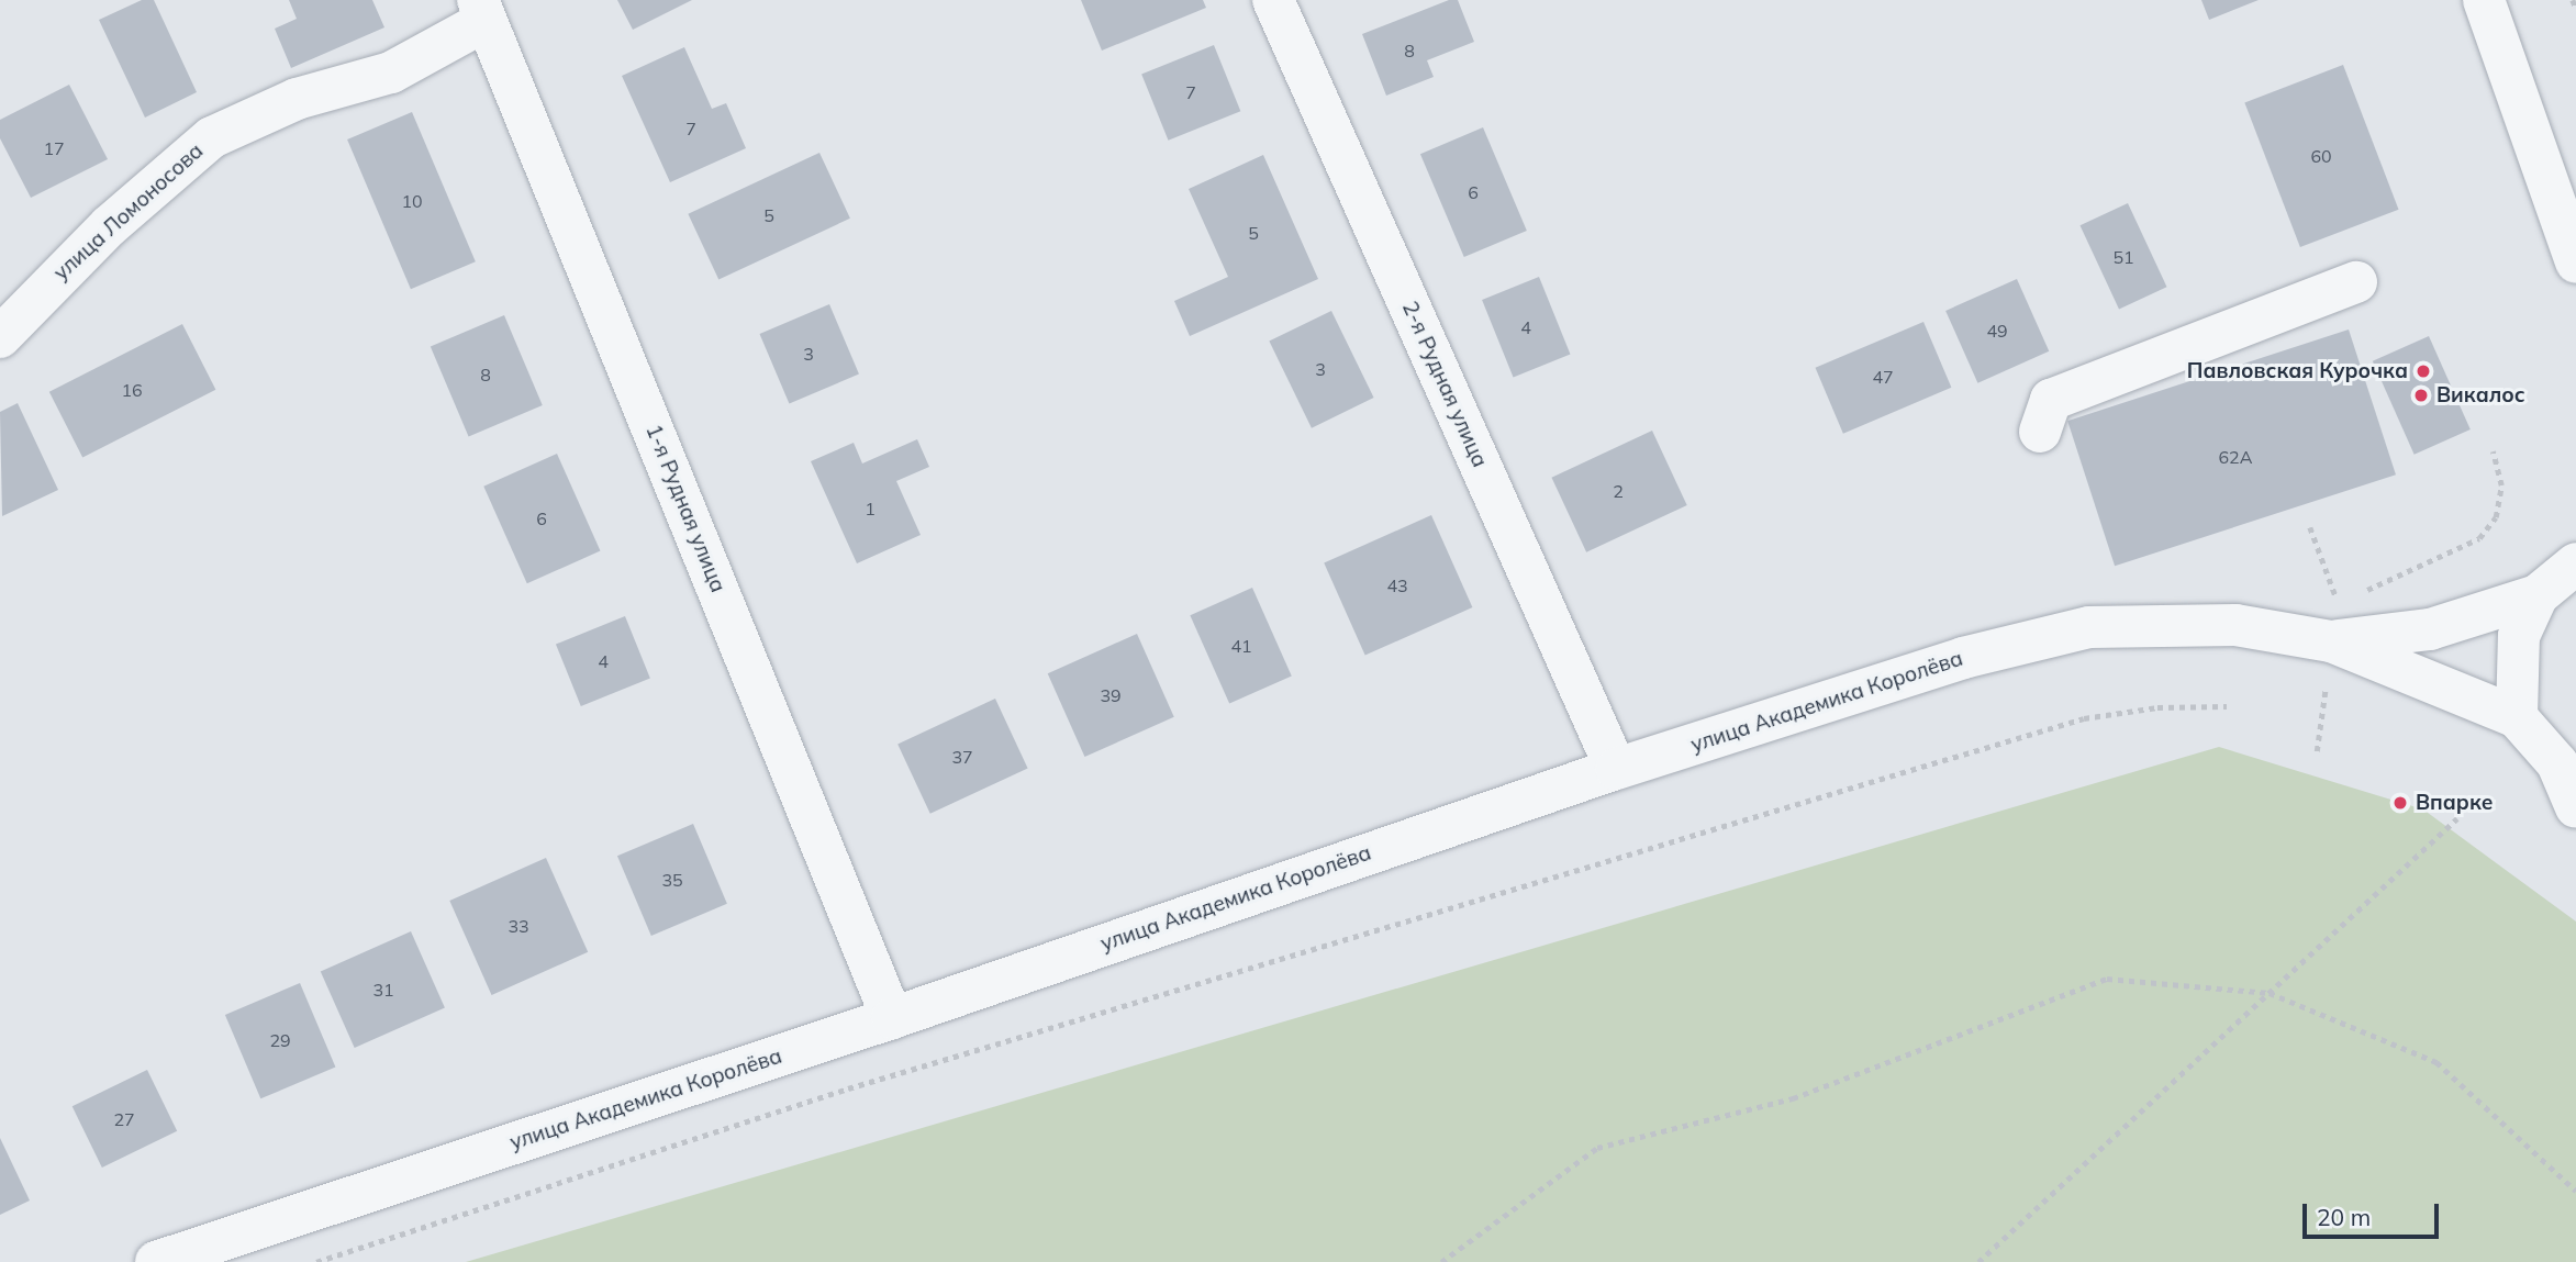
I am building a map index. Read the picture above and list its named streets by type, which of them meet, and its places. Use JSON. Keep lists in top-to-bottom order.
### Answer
{
  "streets": {
    "street": [
      "улица Ломоносова",
      "2-я Рудная улица",
      "1-я Рудная улица",
      "улица Академика Королёва"
    ]
  },
  "crossings": [
    ["улица Ломоносова", "1-я Рудная улица"],
    ["2-я Рудная улица", "улица Академика Королёва"],
    ["1-я Рудная улица", "улица Академика Королёва"]
  ],
  "places": ["Павловская Курочка", "Викалос", "Впарке"],
  "house_numbers": [
    "8",
    "7",
    "7",
    "17",
    "60",
    "6",
    "10",
    "5",
    "5",
    "51",
    "4",
    "49",
    "3",
    "3",
    "8",
    "47",
    "16",
    "62А",
    "2",
    "1",
    "6",
    "43",
    "41",
    "4",
    "39",
    "37",
    "35",
    "33",
    "31",
    "29",
    "27"
  ],
  "scale_bar": "20 m"
}
